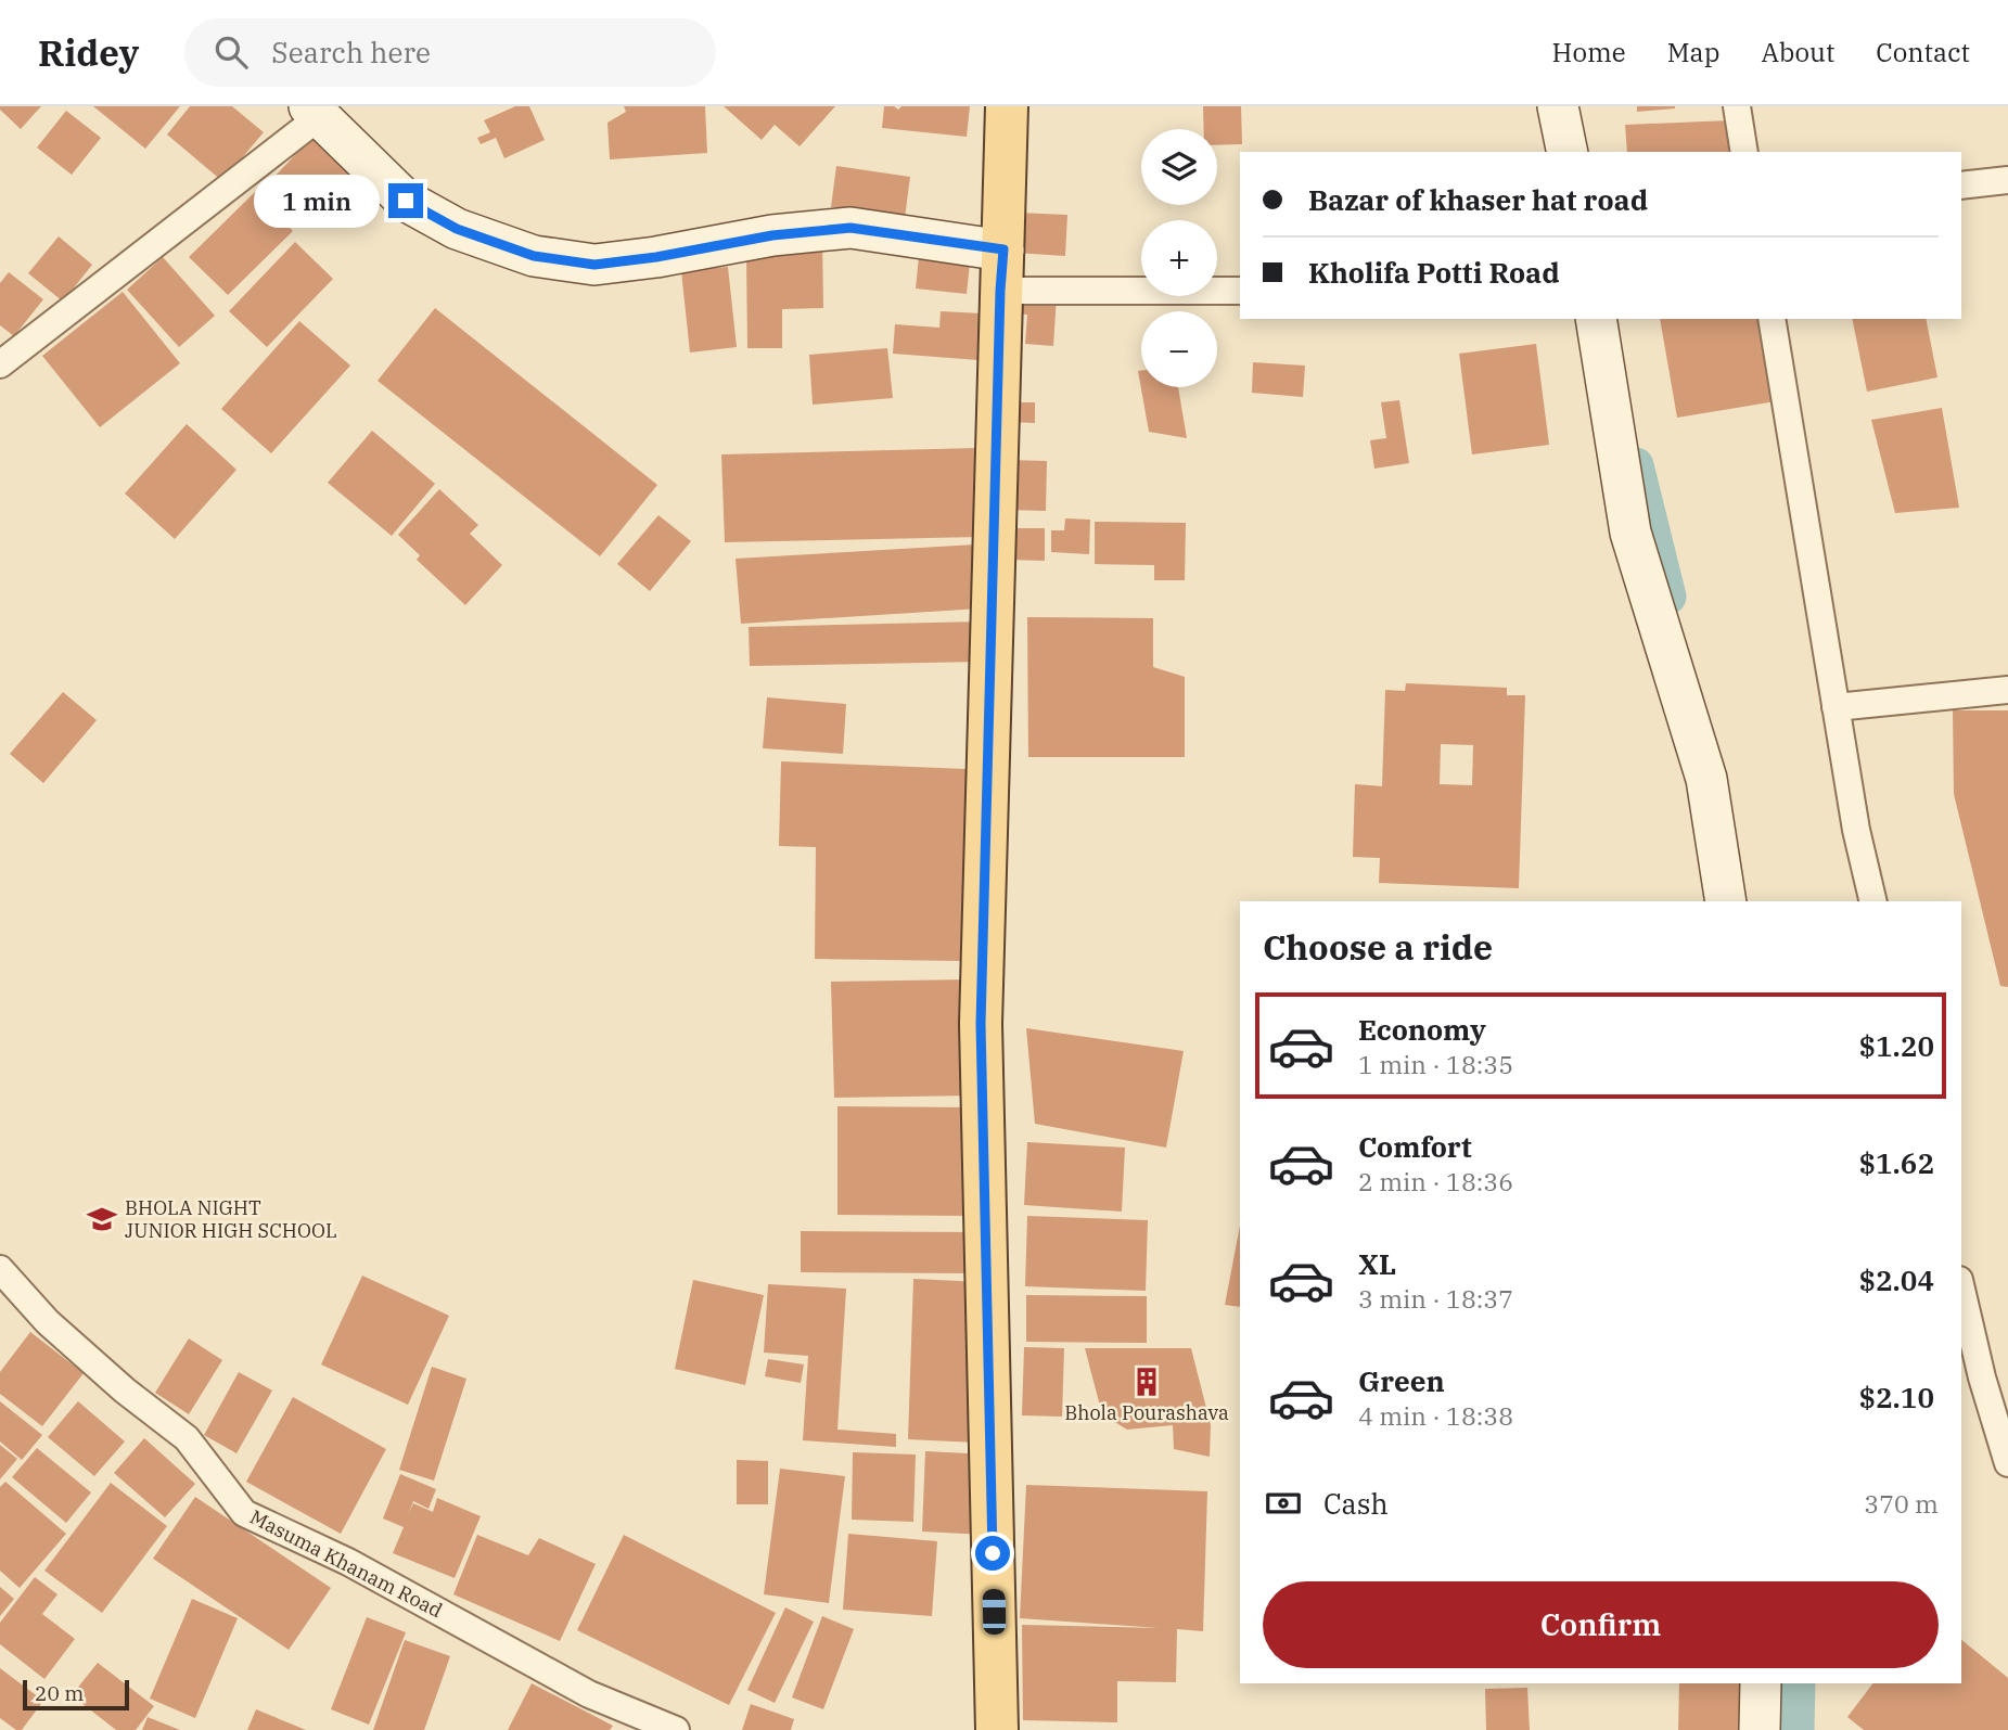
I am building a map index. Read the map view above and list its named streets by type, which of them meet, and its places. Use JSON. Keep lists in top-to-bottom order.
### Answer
{
  "streets": {
    "street": ["Masuma Khanam Road"]
  },
  "places": {
    "school or university": ["BHOLA NIGHT JUNIOR HIGH SCHOOL"],
    "building": ["Bhola Pourashava"]
  },
  "scale_bar": "20 m",
  "page": {
    "header": "Ridey",
    "search": "Search here",
    "nav": [
      "Home",
      "Map",
      "About",
      "Contact"
    ],
    "map_buttons": ["+", "−"],
    "banner": ["Bazar of khaser hat road", "Kholifa Potti Road"],
    "bubble": "1 min",
    "heading": "Choose a ride",
    "list": [
      {
        "name": "Economy",
        "note": "1 min · 18:35",
        "value": "$1.20"
      },
      {
        "name": "Comfort",
        "note": "2 min · 18:36",
        "value": "$1.62"
      },
      {
        "name": "XL",
        "note": "3 min · 18:37",
        "value": "$2.04"
      },
      {
        "name": "Green",
        "note": "4 min · 18:38",
        "value": "$2.10"
      }
    ],
    "pay": ["Cash", "370 m"],
    "buttons": "Confirm",
    "scale": "20 m"
  }
}
